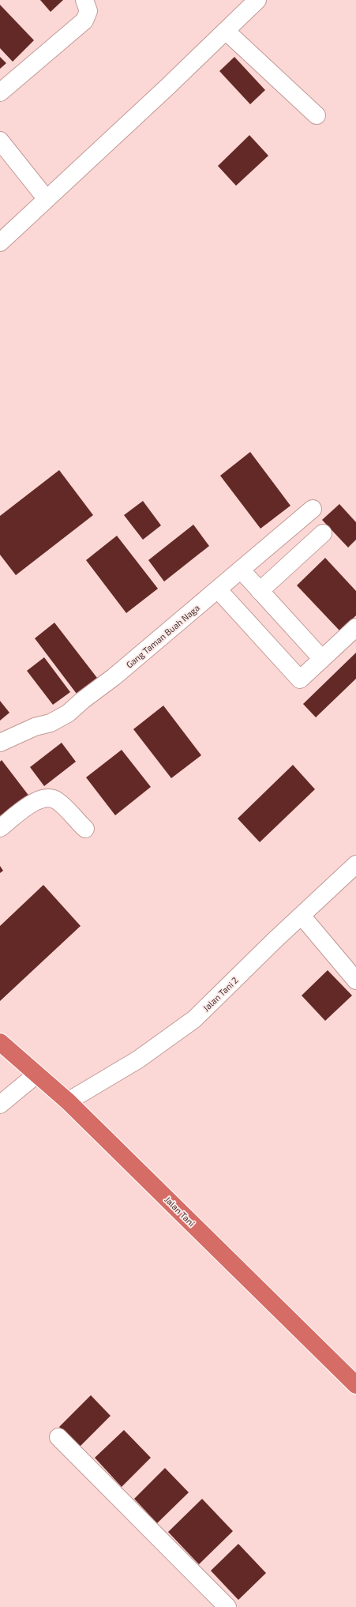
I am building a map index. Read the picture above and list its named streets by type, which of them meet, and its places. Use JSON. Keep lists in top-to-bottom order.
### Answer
{
  "streets": {
    "highway": ["Jalan Tani"],
    "street": ["Gang Taman Buah Naga", "Jalan Tani 2"]
  },
  "crossings": [
    ["Jalan Tani 2", "Jalan Tani"]
  ]
}
